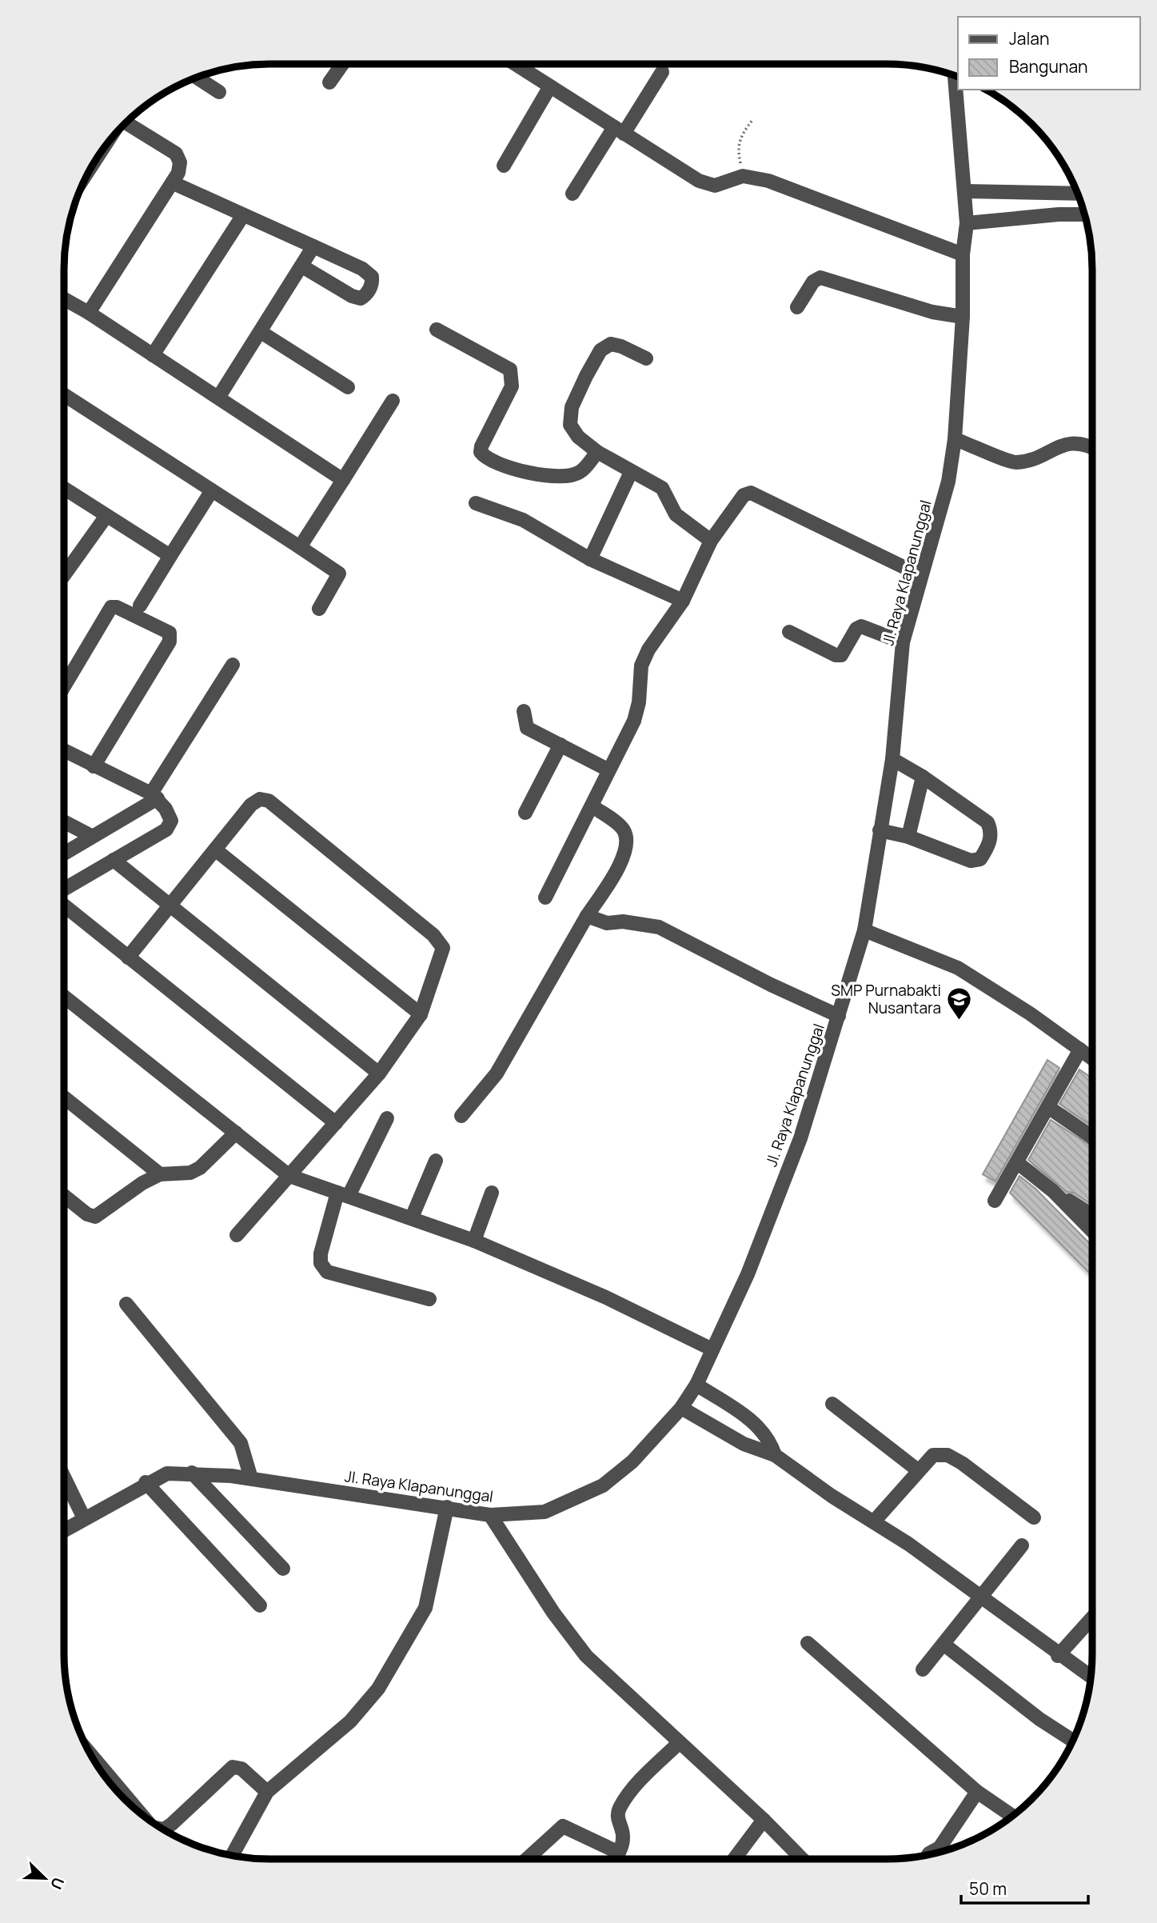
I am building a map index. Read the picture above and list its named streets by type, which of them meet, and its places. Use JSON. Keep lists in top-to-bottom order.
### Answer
{
  "streets": {
    "street": ["Jl. Raya Klapanunggal"]
  },
  "places": {
    "school or university": ["SMP Purnabakti Nusantara"]
  },
  "legend": ["Jalan", "Bangunan"],
  "scale_bar": "50 m",
  "north": "bottom right"
}
